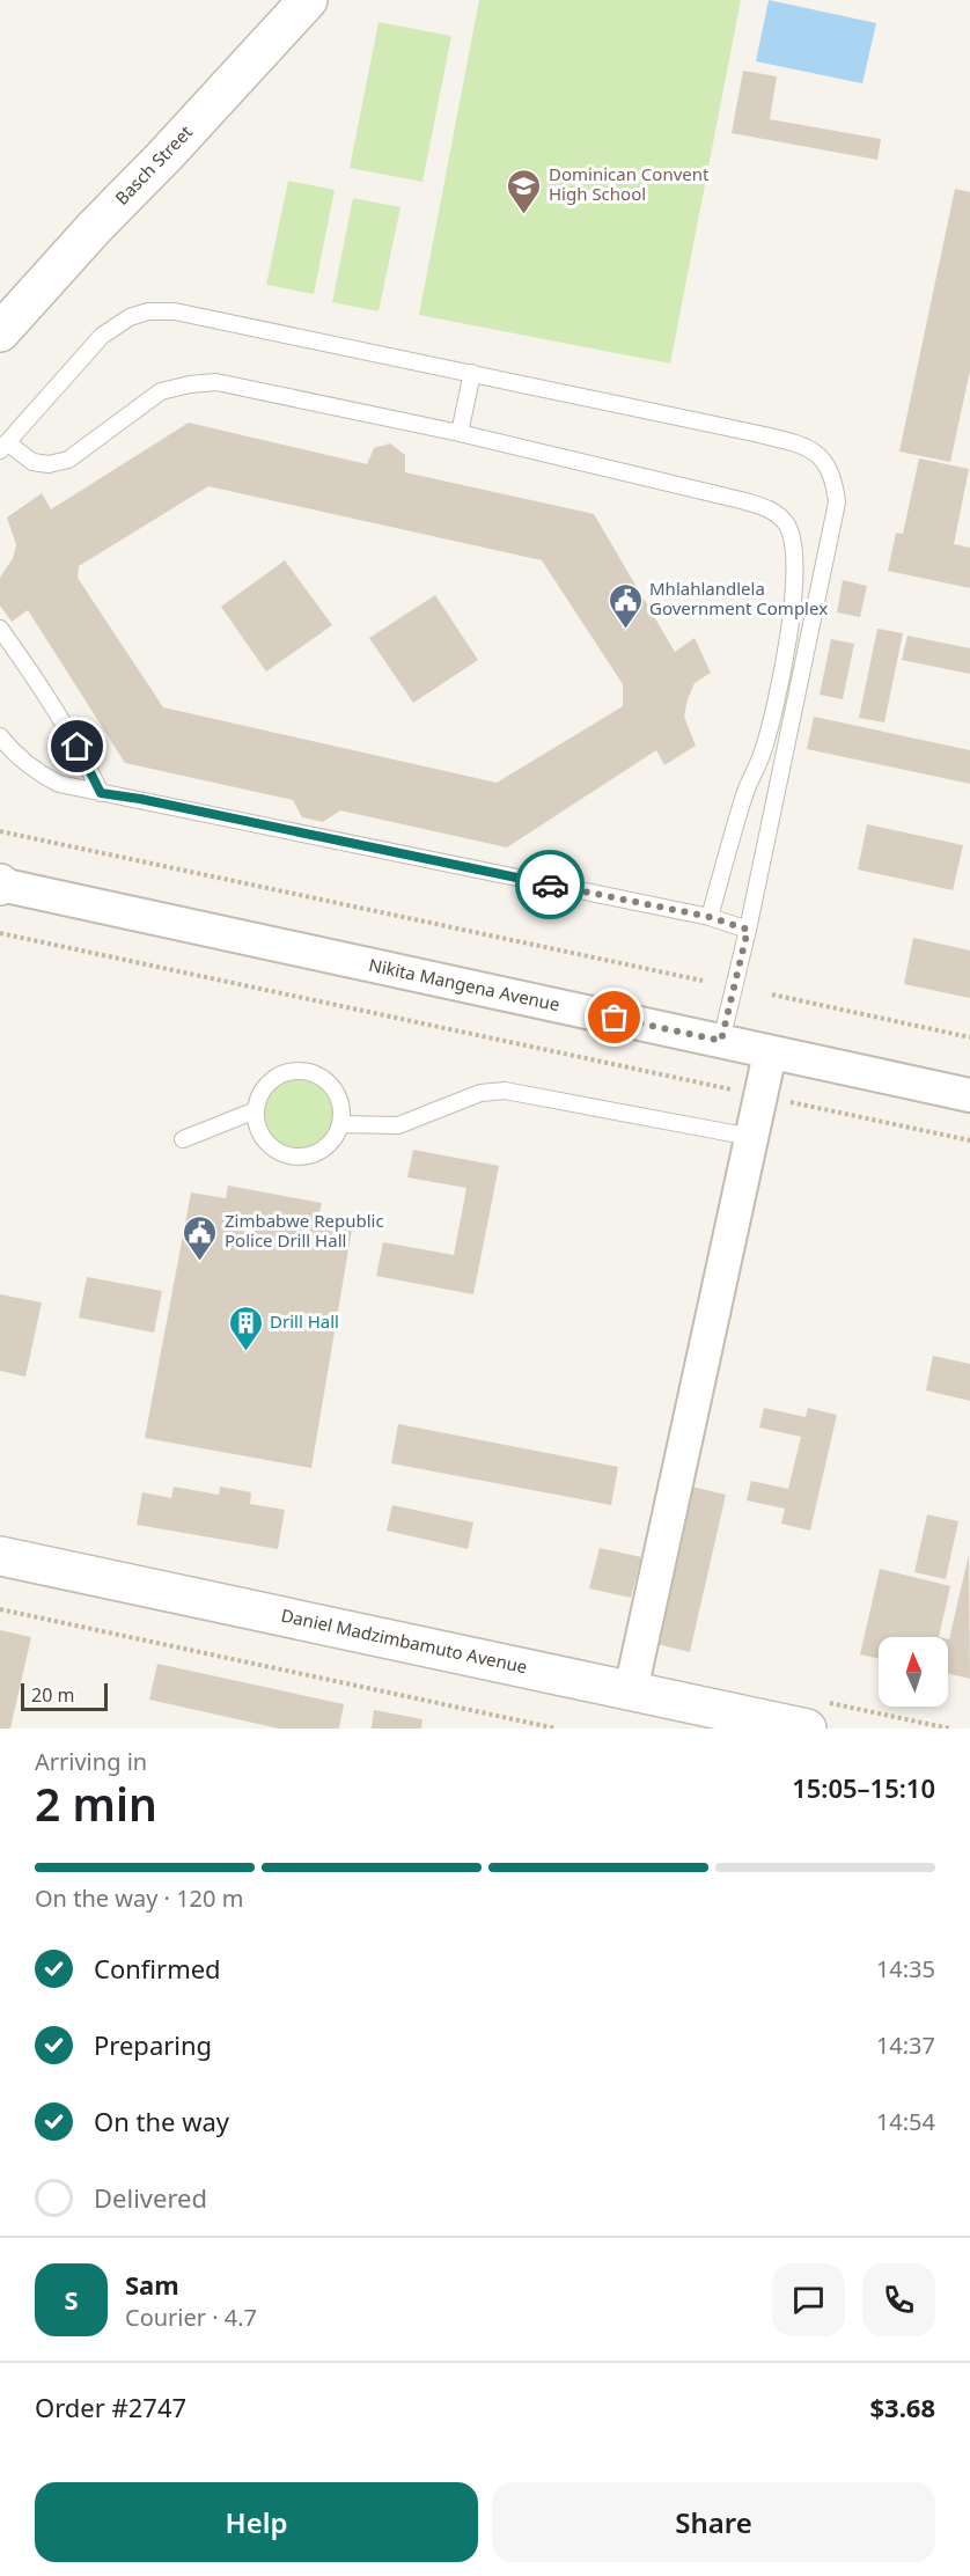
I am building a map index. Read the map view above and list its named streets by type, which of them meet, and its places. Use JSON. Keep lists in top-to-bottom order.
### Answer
{
  "streets": {
    "street": ["Basch Street", "Nikita Mangena Avenue", "Daniel Madzimbamuto Avenue"]
  },
  "places": {
    "school or university": ["Dominican Convent High School"],
    "public building": ["Mhlahlandlela Government Complex", "Zimbabwe Republic Police Drill Hall"],
    "building": ["Drill Hall"]
  },
  "scale_bar": "20 m",
  "north": "top",
  "page": {
    "scale": "20 m",
    "heading": ["2 min", "Arriving in", "15:05–15:10"],
    "panel": [
      "Sam",
      "Courier · 4.7",
      "Order #2747",
      "$3.68"
    ],
    "bar": "On the way · 120 m",
    "list": [
      ["Confirmed", "14:35"],
      ["Preparing", "14:37"],
      ["On the way", "14:54"],
      "Delivered"
    ],
    "round": "S",
    "buttons": ["Help", "Share"]
  }
}
